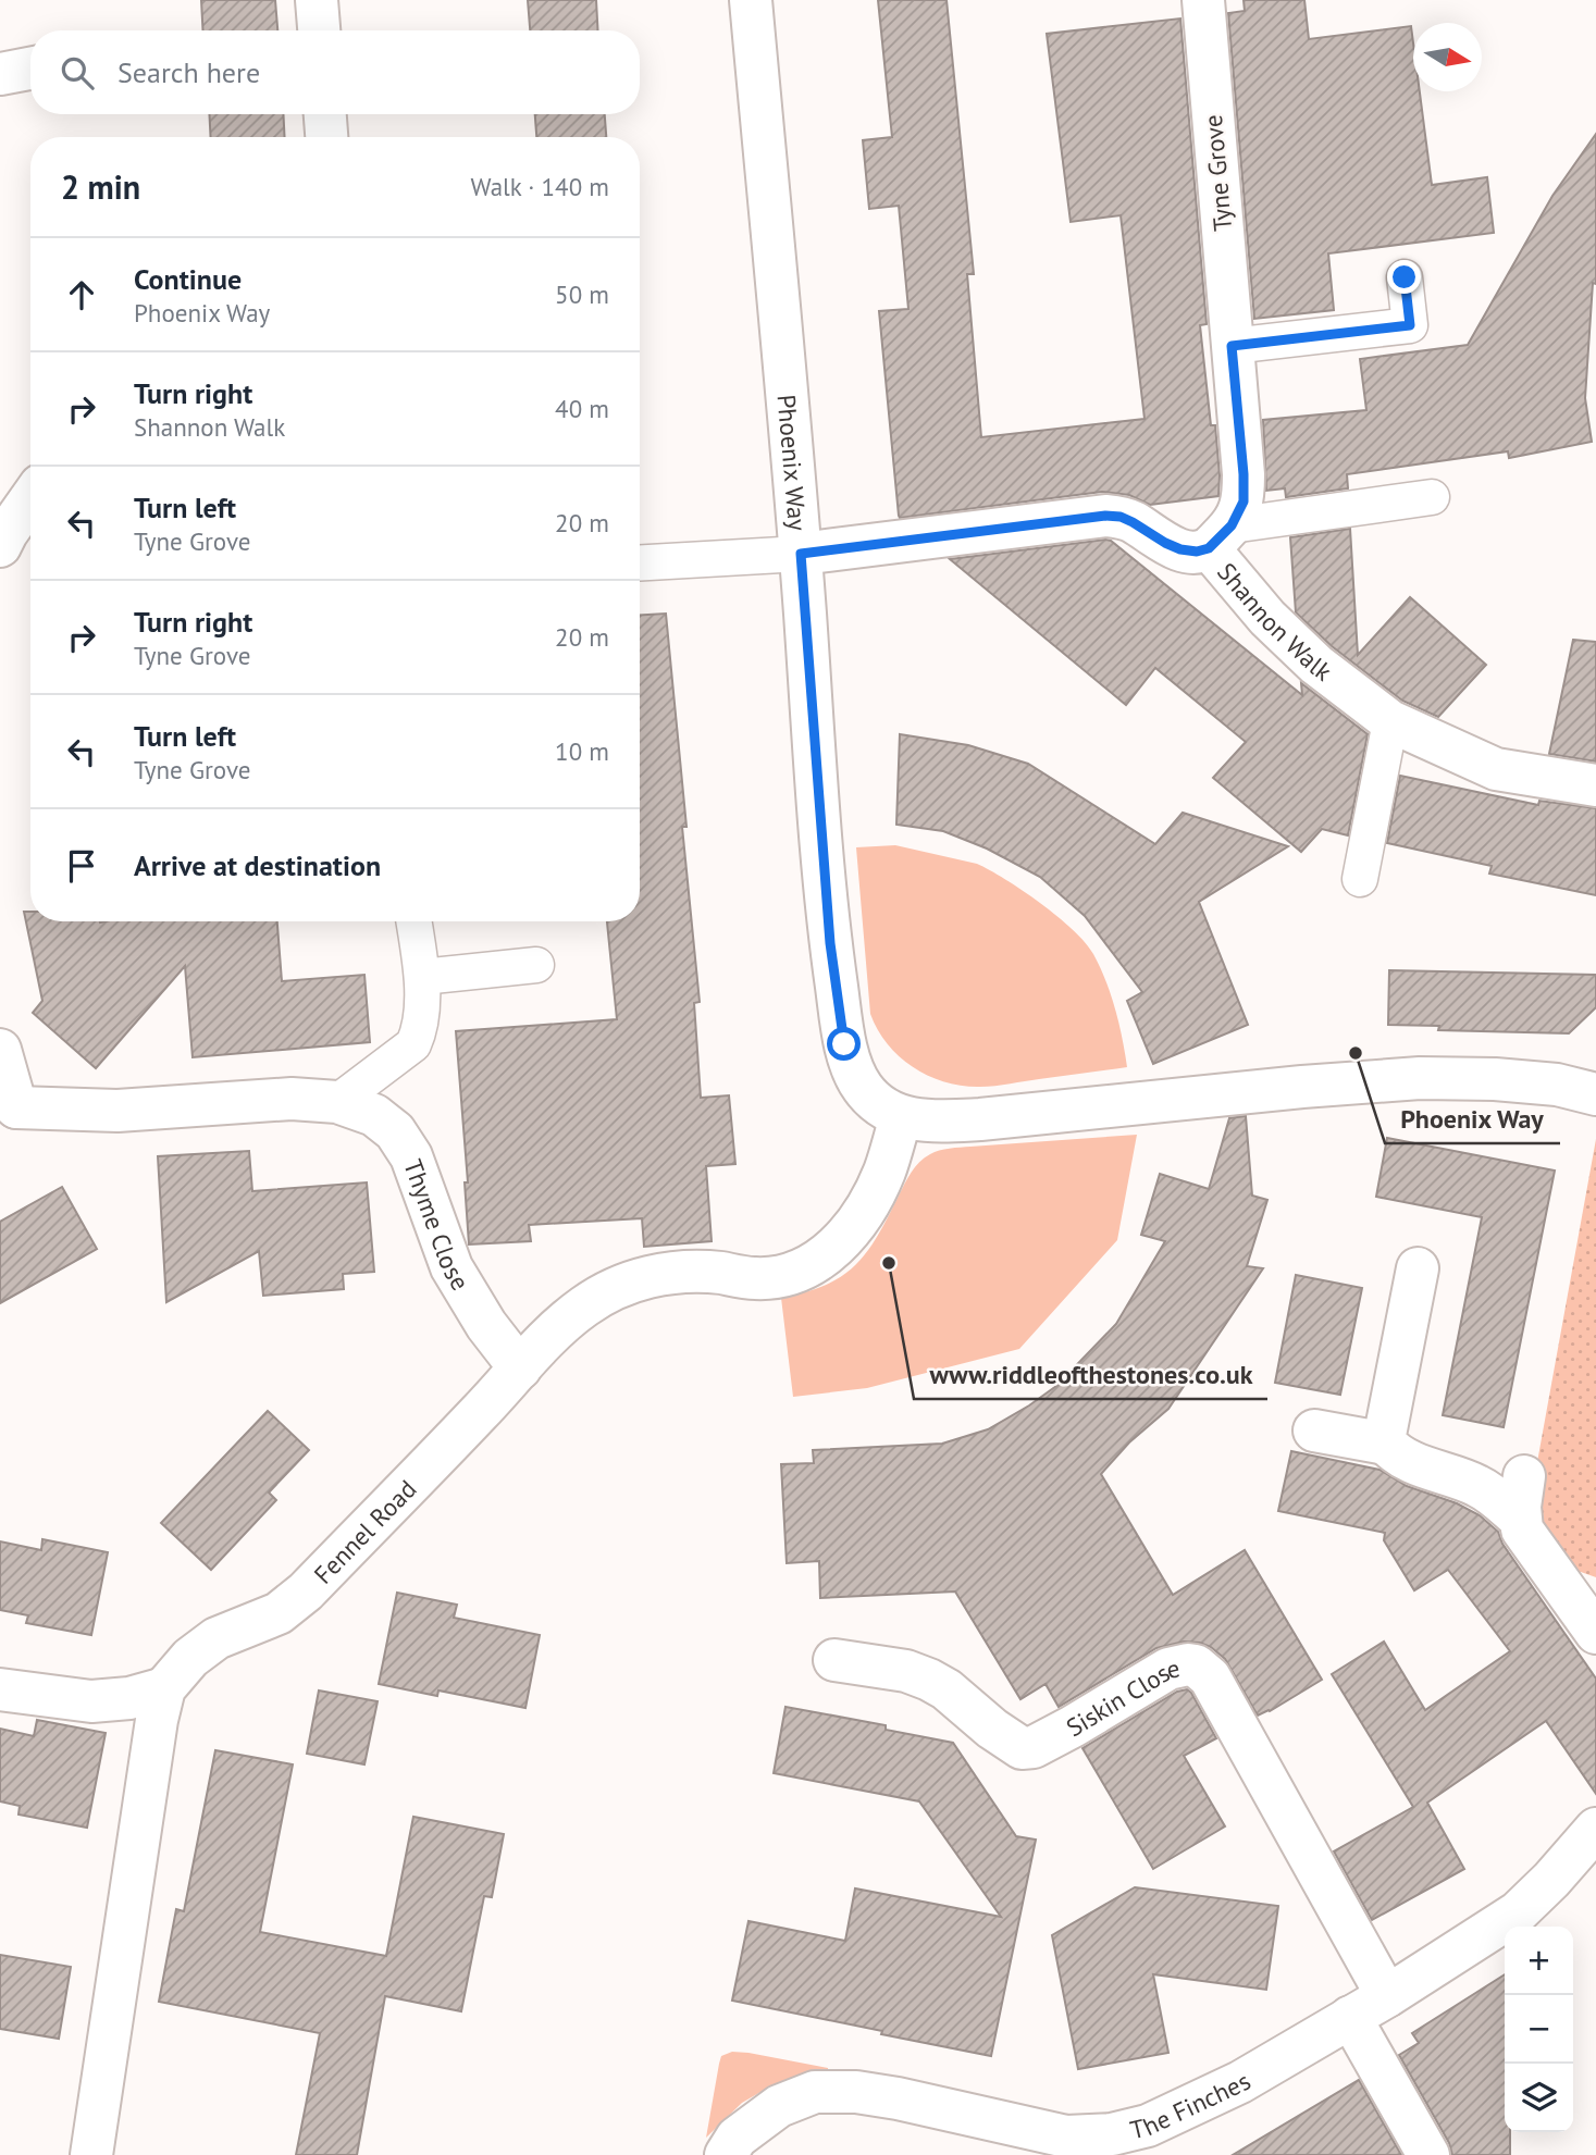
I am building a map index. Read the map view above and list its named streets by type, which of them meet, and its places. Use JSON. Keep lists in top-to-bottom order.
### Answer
{
  "streets": {
    "street": [
      "Tyne Grove",
      "Phoenix Way",
      "Shannon Walk",
      "Thyme Close",
      "Fennel Road",
      "Siskin Close",
      "The Finches"
    ]
  },
  "crossings": [
    ["Tyne Grove", "Shannon Walk"],
    ["Phoenix Way", "Shannon Walk"],
    ["Phoenix Way", "Fennel Road"],
    ["Thyme Close", "Fennel Road"],
    ["Siskin Close", "The Finches"]
  ],
  "places": ["Phoenix Way", "www.riddleofthestones.co.uk"],
  "north": "right",
  "page": {
    "search": "Search here",
    "heading": ["2 min", "Walk · 140 m"],
    "list": [
      ["Continue", "Phoenix Way", "50 m"],
      ["Turn right", "Shannon Walk", "40 m"],
      ["Turn left", "Tyne Grove", "20 m"],
      ["Turn right", "Tyne Grove", "20 m"],
      ["Turn left", "Tyne Grove", "10 m"],
      "Arrive at destination"
    ],
    "map_buttons": ["+", "−"]
  }
}
